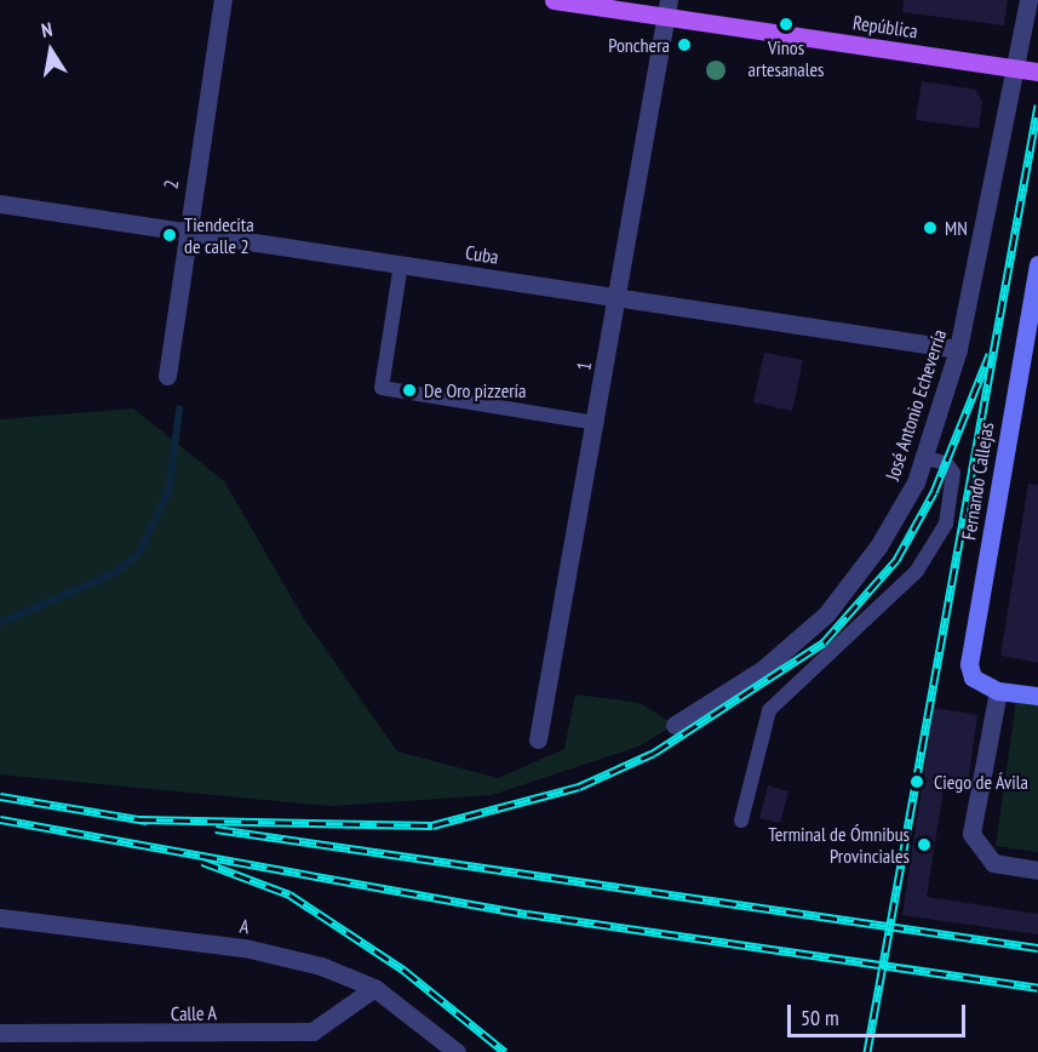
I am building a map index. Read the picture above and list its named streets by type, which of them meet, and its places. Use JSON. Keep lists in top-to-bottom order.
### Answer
{
  "streets": {
    "main road": ["República"],
    "street": [
      "2",
      "Cuba",
      "1",
      "José Antonio Echeverría",
      "Fernando Callejas",
      "A",
      "Calle A"
    ]
  },
  "crossings": [
    ["República", "1"],
    ["República", "José Antonio Echeverría"],
    ["2", "Cuba"],
    ["Cuba", "1"],
    ["Cuba", "José Antonio Echeverría"],
    ["A", "Calle A"]
  ],
  "places": [
    "Vinos artesanales",
    "Ponchera",
    "MN",
    "Tiendecita de calle 2",
    "De Oro pizzería",
    "Ciego de Ávila",
    "Terminal de Ómnibus Provinciales"
  ],
  "scale_bar": "50 m",
  "north": "top"
}
